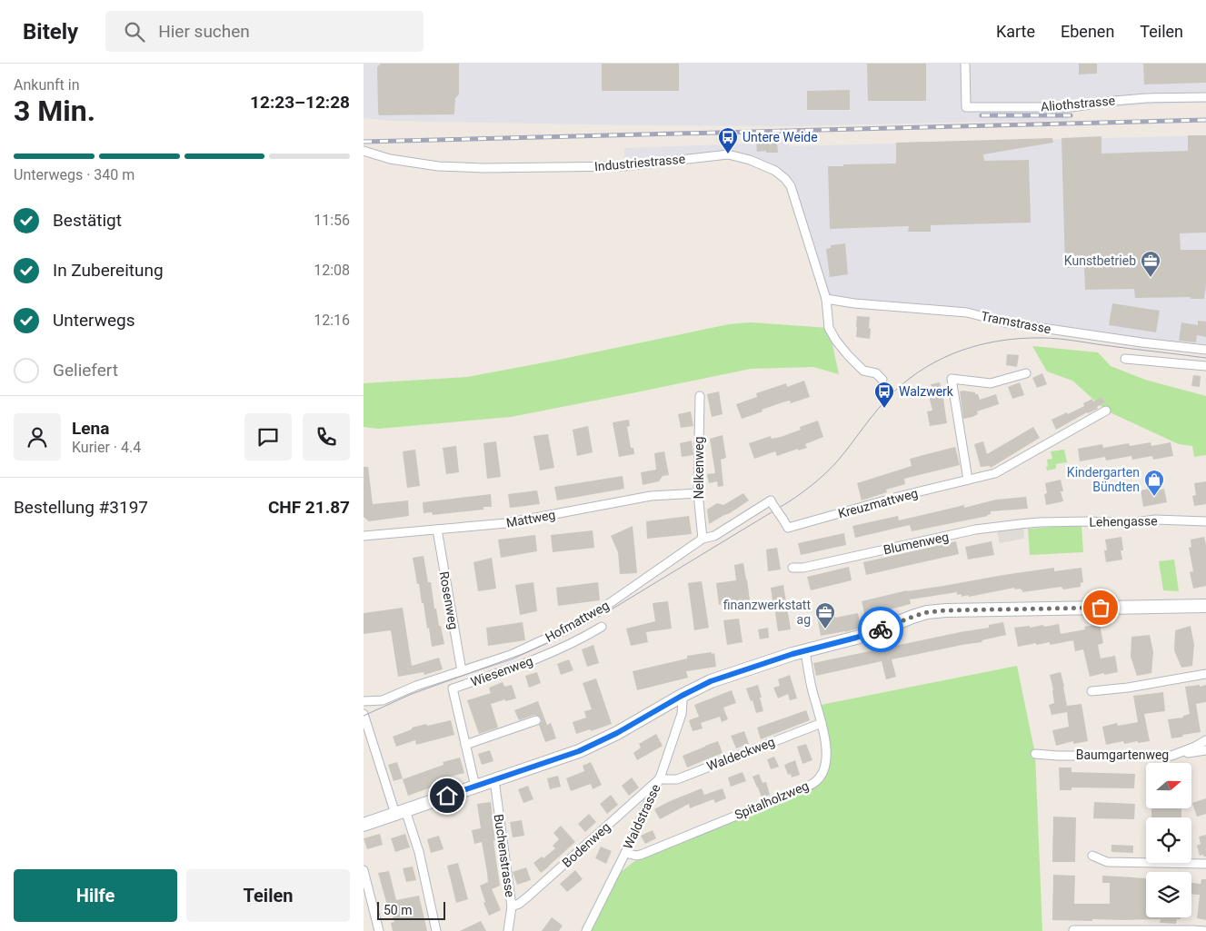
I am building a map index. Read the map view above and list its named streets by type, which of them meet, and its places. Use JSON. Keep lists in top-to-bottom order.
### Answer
{
  "streets": {
    "street": [
      "Aliothstrasse",
      "Industriestrasse",
      "Tramstrasse",
      "Nelkenweg",
      "Kreuzmattweg",
      "Mattweg",
      "Lehengasse",
      "Blumenweg",
      "Rosenweg",
      "Hofmattweg",
      "Wiesenweg",
      "Waldeckweg",
      "Baumgartenweg",
      "Spitalholzweg",
      "Waldstrasse",
      "Bodenweg",
      "Buchenstrasse"
    ]
  },
  "crossings": [
    ["Industriestrasse", "Tramstrasse"],
    ["Nelkenweg", "Mattweg"],
    ["Nelkenweg", "Hofmattweg"],
    ["Kreuzmattweg", "Hofmattweg"],
    ["Mattweg", "Rosenweg"],
    ["Lehengasse", "Blumenweg"],
    ["Rosenweg", "Hofmattweg"],
    ["Waldeckweg", "Spitalholzweg"],
    ["Waldeckweg", "Waldstrasse"],
    ["Waldeckweg", "Bodenweg"],
    ["Spitalholzweg", "Waldstrasse"],
    ["Waldstrasse", "Bodenweg"],
    ["Bodenweg", "Buchenstrasse"]
  ],
  "places": {
    "bus stop": ["Untere Weide", "Walzwerk"],
    "office": ["Kunstbetrieb", "finanzwerkstatt ag"],
    "shop": ["Kindergarten Bündten"]
  },
  "scale_bar": "50 m",
  "north": "right",
  "page": {
    "header": "Bitely",
    "search": "Hier suchen",
    "nav": ["Karte", "Ebenen", "Teilen"],
    "heading": ["3 Min.", "Ankunft in", "12:23–12:28"],
    "panel": [
      "Lena",
      "Kurier · 4.4",
      "Bestellung #3197",
      "CHF 21.87"
    ],
    "bar": "Unterwegs · 340 m",
    "list": [
      ["Bestätigt", "11:56"],
      ["In Zubereitung", "12:08"],
      ["Unterwegs", "12:16"],
      "Geliefert"
    ],
    "buttons": ["Hilfe", "Teilen"],
    "scale": "50 m"
  }
}
